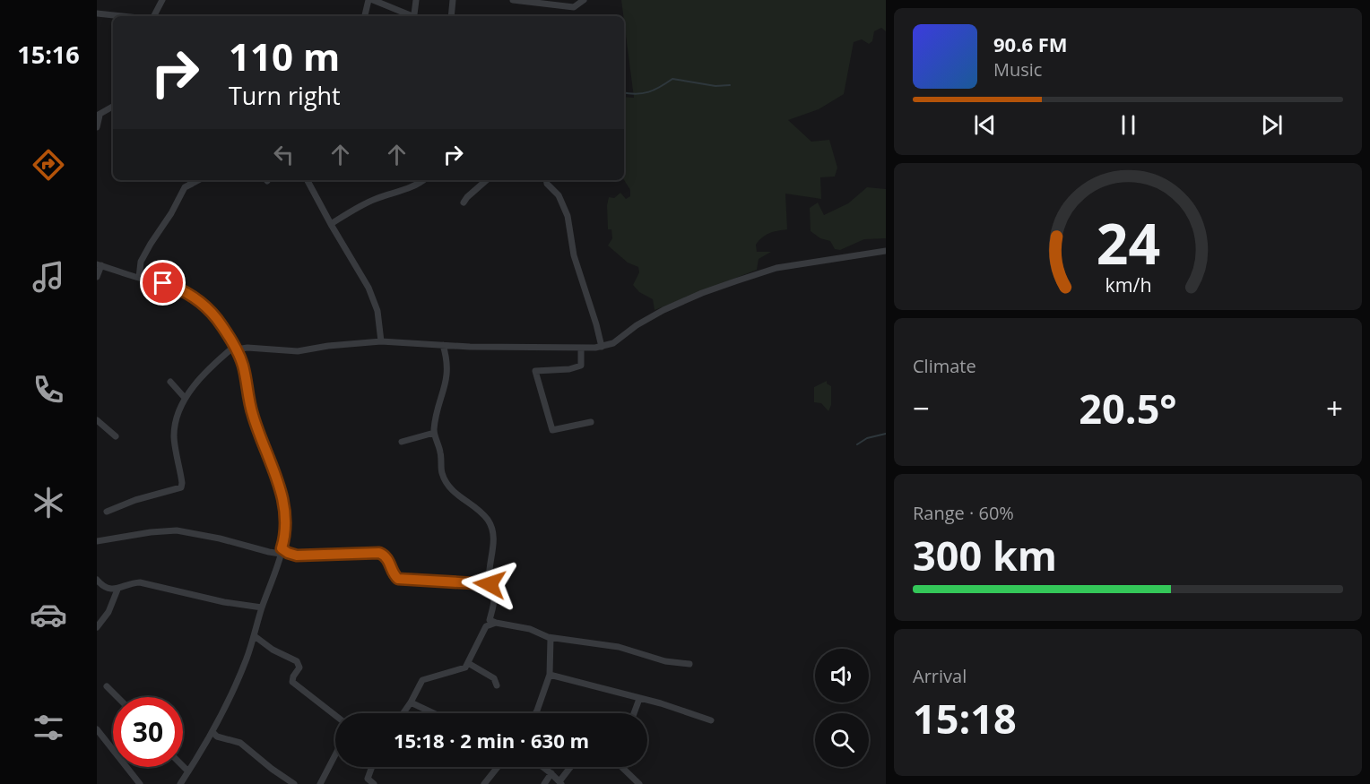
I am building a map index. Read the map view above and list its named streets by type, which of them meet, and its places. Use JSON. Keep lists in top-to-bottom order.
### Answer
{
  "page": {
    "tabs": "15:16",
    "turn": ["110 m", "Turn right"],
    "song": ["90.6 FM", "Music"],
    "tile": [
      "Climate",
      ["Range · 60%", "300 km"],
      ["Arrival", "15:18"]
    ],
    "heat": ["−", "20.5°", "+"],
    "limit": "30",
    "trip": "15:18 · 2 min · 630 m",
    "gauge": ["24", "km/h"]
  }
}
